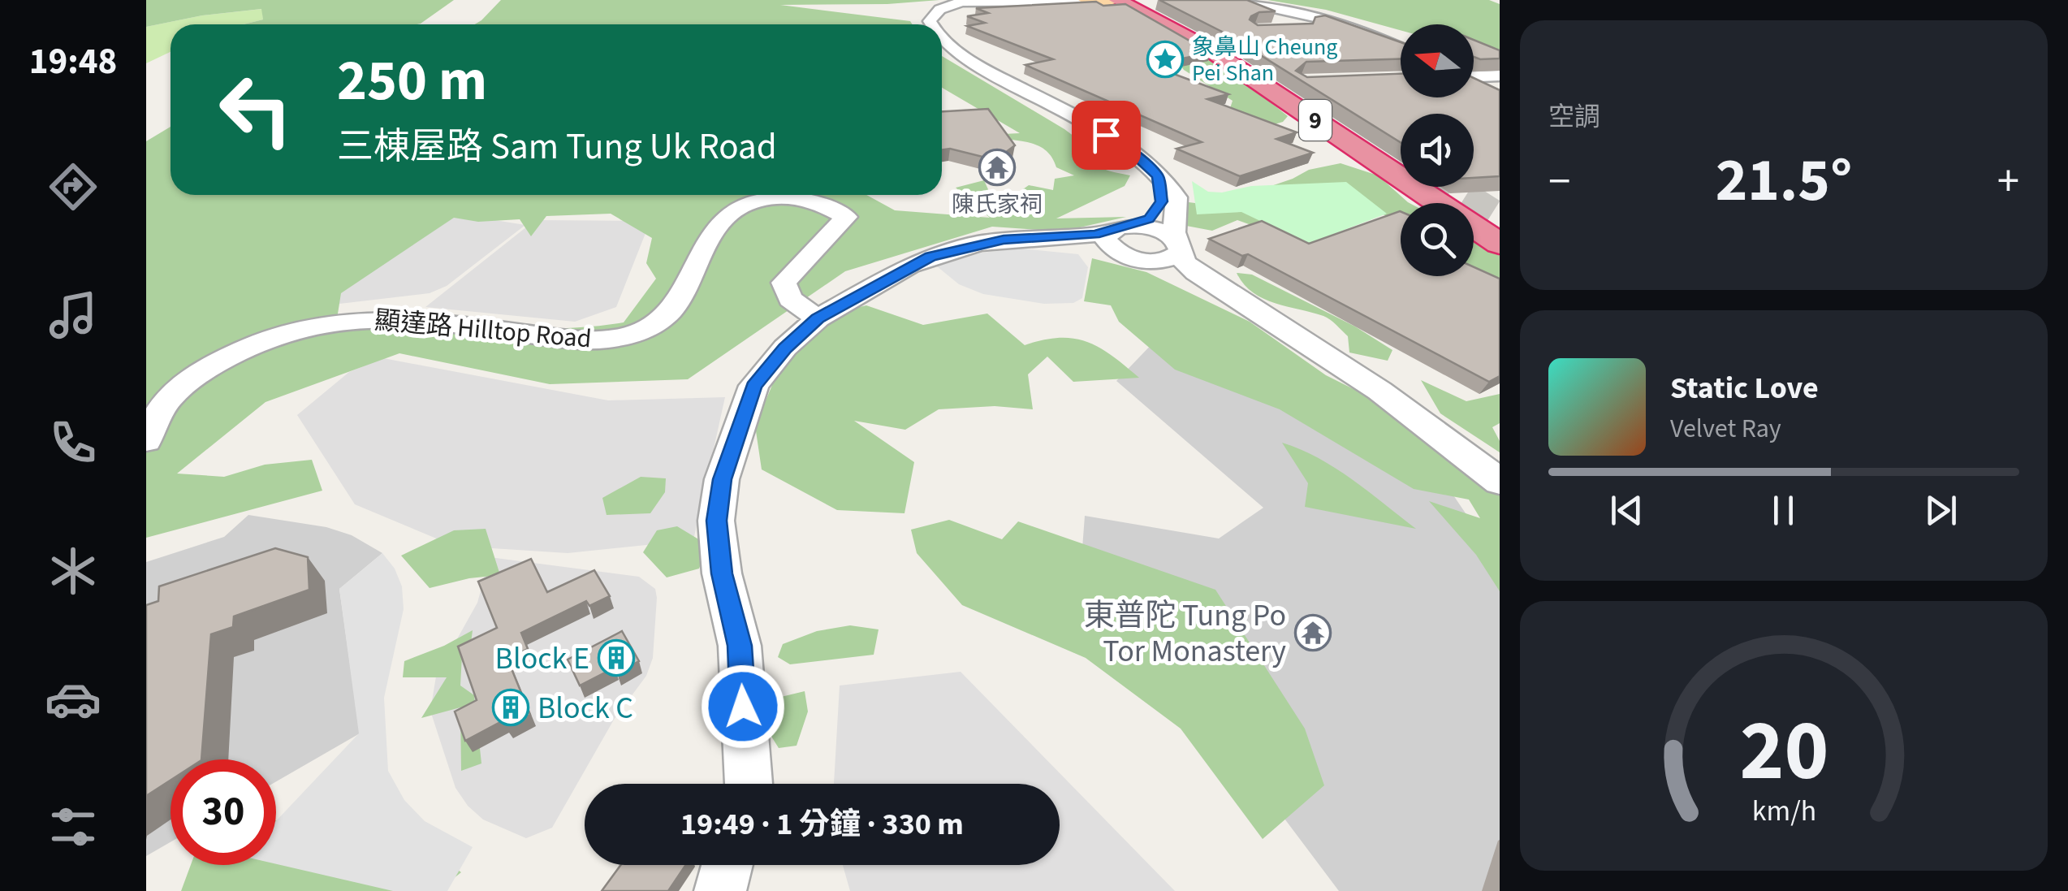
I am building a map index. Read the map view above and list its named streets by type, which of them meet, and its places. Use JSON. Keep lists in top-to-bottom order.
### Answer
{
  "streets": {
    "highway": ["9"],
    "street": ["顯達路 Hilltop Road"]
  },
  "places": {
    "place": ["象鼻山 Cheung Pei Shan"],
    "temple": ["陳氏家祠", "東普陀 Tung Po Tor Monastery"],
    "building": ["Block E", "Block C"]
  },
  "north": "left",
  "page": {
    "tabs": "19:48",
    "tile": "空調",
    "turn": ["250 m", "三棟屋路 Sam Tung Uk Road"],
    "heat": ["−", "21.5°", "+"],
    "song": ["Static Love", "Velvet Ray"],
    "limit": "30",
    "trip": "19:49 · 1 分鐘 · 330 m",
    "gauge": ["20", "km/h"]
  }
}
